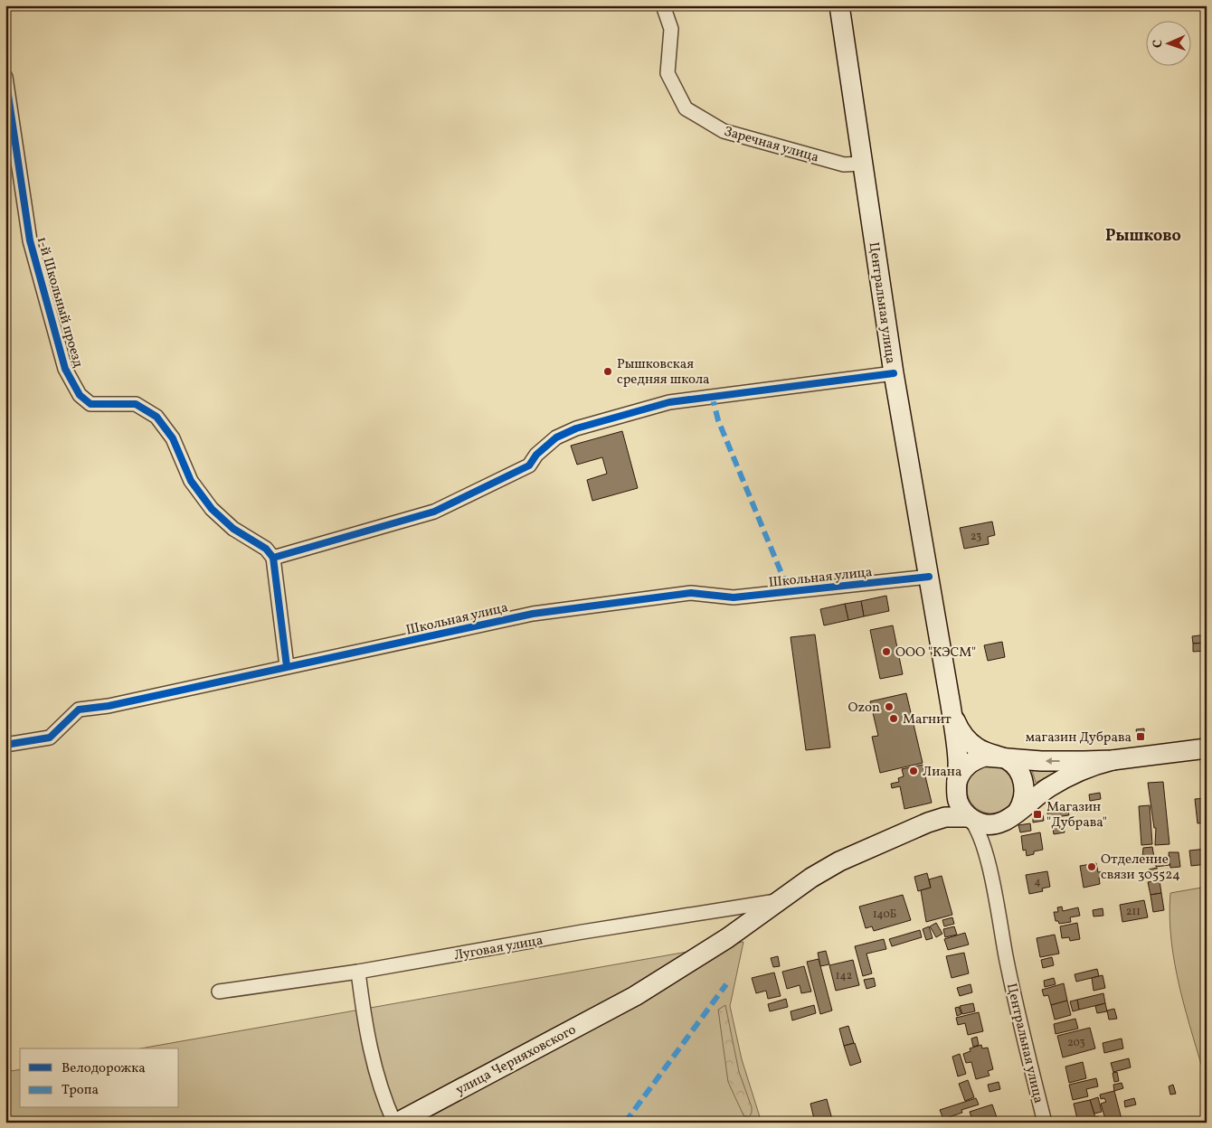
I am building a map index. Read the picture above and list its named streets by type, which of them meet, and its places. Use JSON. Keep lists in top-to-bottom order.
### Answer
{
  "streets": {
    "main road": ["Центральная улица", "улица Черняховского"],
    "street": [
      "Заречная улица",
      "1-й Школьный проезд",
      "Школьная улица",
      "Луговая улица"
    ]
  },
  "crossings": [
    ["Заречная улица", "Центральная улица"],
    ["Центральная улица", "Школьная улица"],
    ["Луговая улица", "улица Черняховского"]
  ],
  "districts": ["Рышково"],
  "places": {
    "other": [
      "Рышковская средняя школа",
      "ООО \"КЭСМ\"",
      "Ozon",
      "Магнит",
      "Лиана",
      "Отделение связи 305524"
    ],
    "transit": ["магазин Дубрава", "Магазин \"Дубрава\""]
  },
  "house_numbers": [
    "23",
    "4",
    "211",
    "140Б",
    "142",
    "203"
  ],
  "legend": ["Велодорожка", "Тропа"],
  "north": "left"
}
